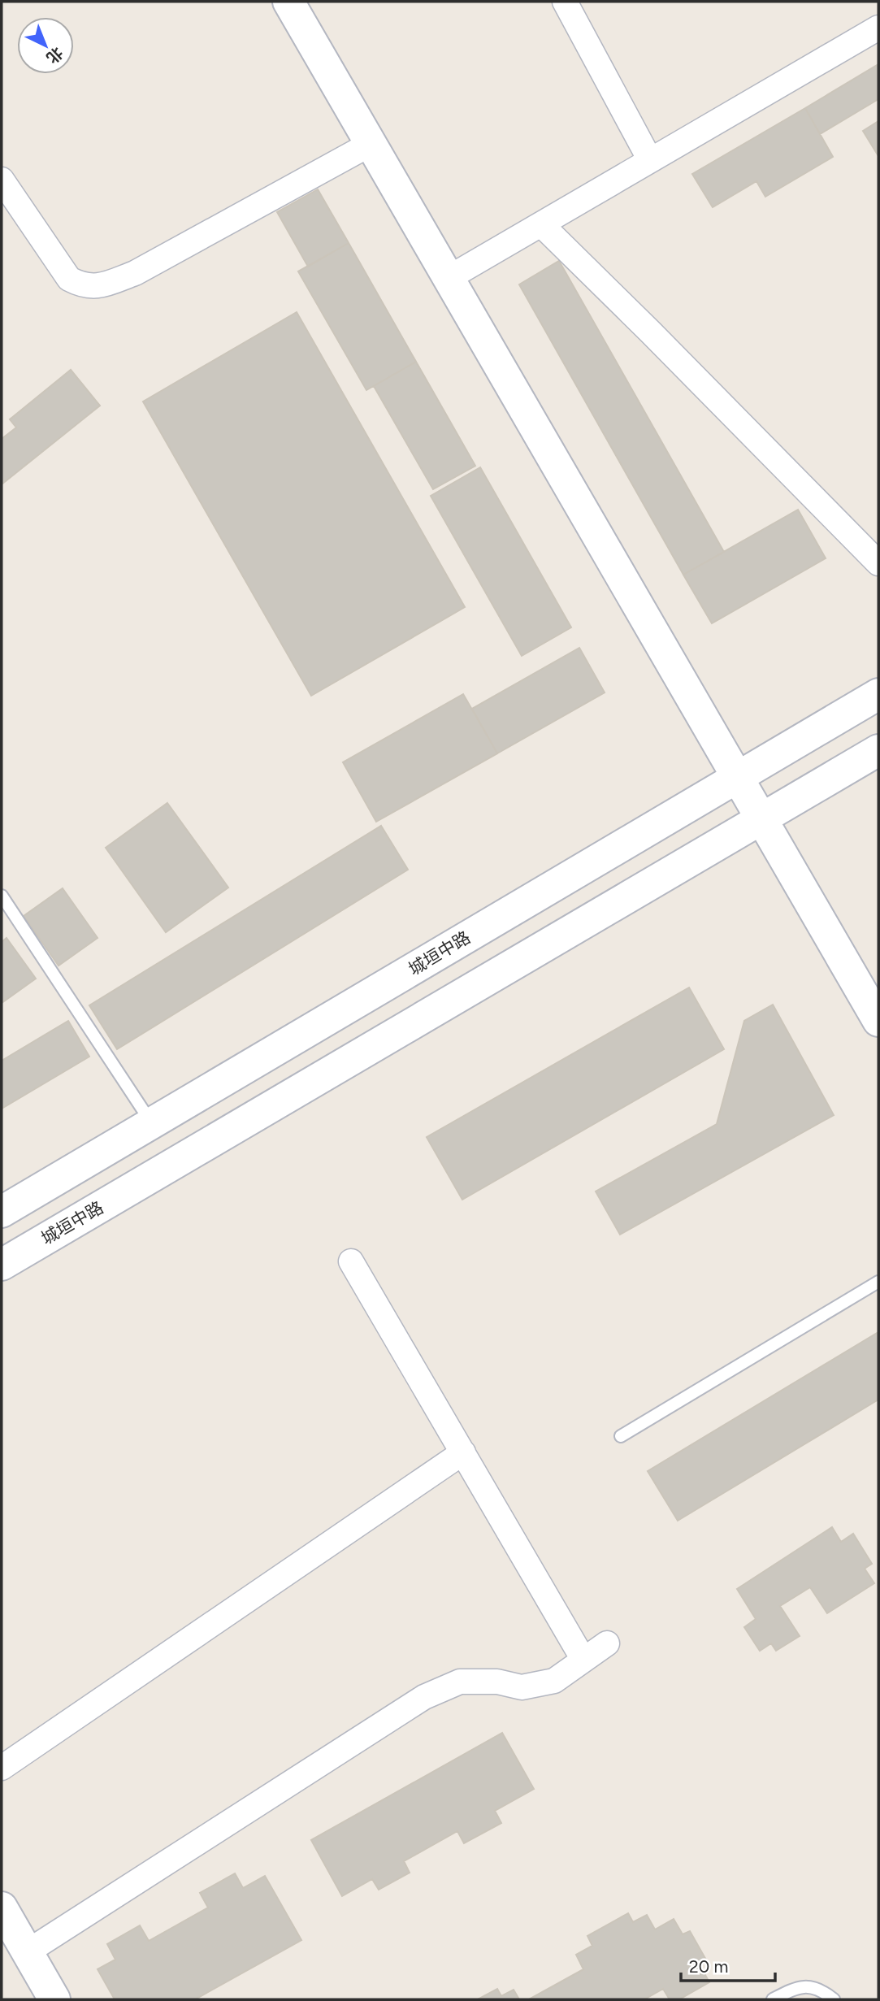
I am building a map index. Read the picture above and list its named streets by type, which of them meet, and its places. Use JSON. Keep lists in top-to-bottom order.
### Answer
{
  "streets": {
    "main road": ["城垣中路"]
  },
  "scale_bar": "20 m",
  "north": "bottom right"
}
